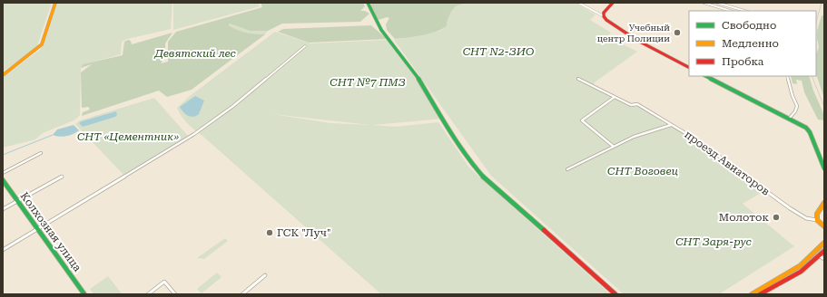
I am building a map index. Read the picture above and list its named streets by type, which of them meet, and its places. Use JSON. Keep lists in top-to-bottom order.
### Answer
{
  "streets": {
    "street": ["проезд Авиаторов", "Колхозная улица"]
  },
  "parks": [
    "СНТ N2-ЗИО",
    "Девятский лес",
    "СНТ №7 ПМЗ",
    "СНТ «Цементник»",
    "СНТ Воговец",
    "СНТ Заря-рус"
  ],
  "places": ["Учебный центр Полиции", "Молоток", "ГСК \"Луч\""],
  "legend": ["Свободно", "Медленно", "Пробка"]
}
